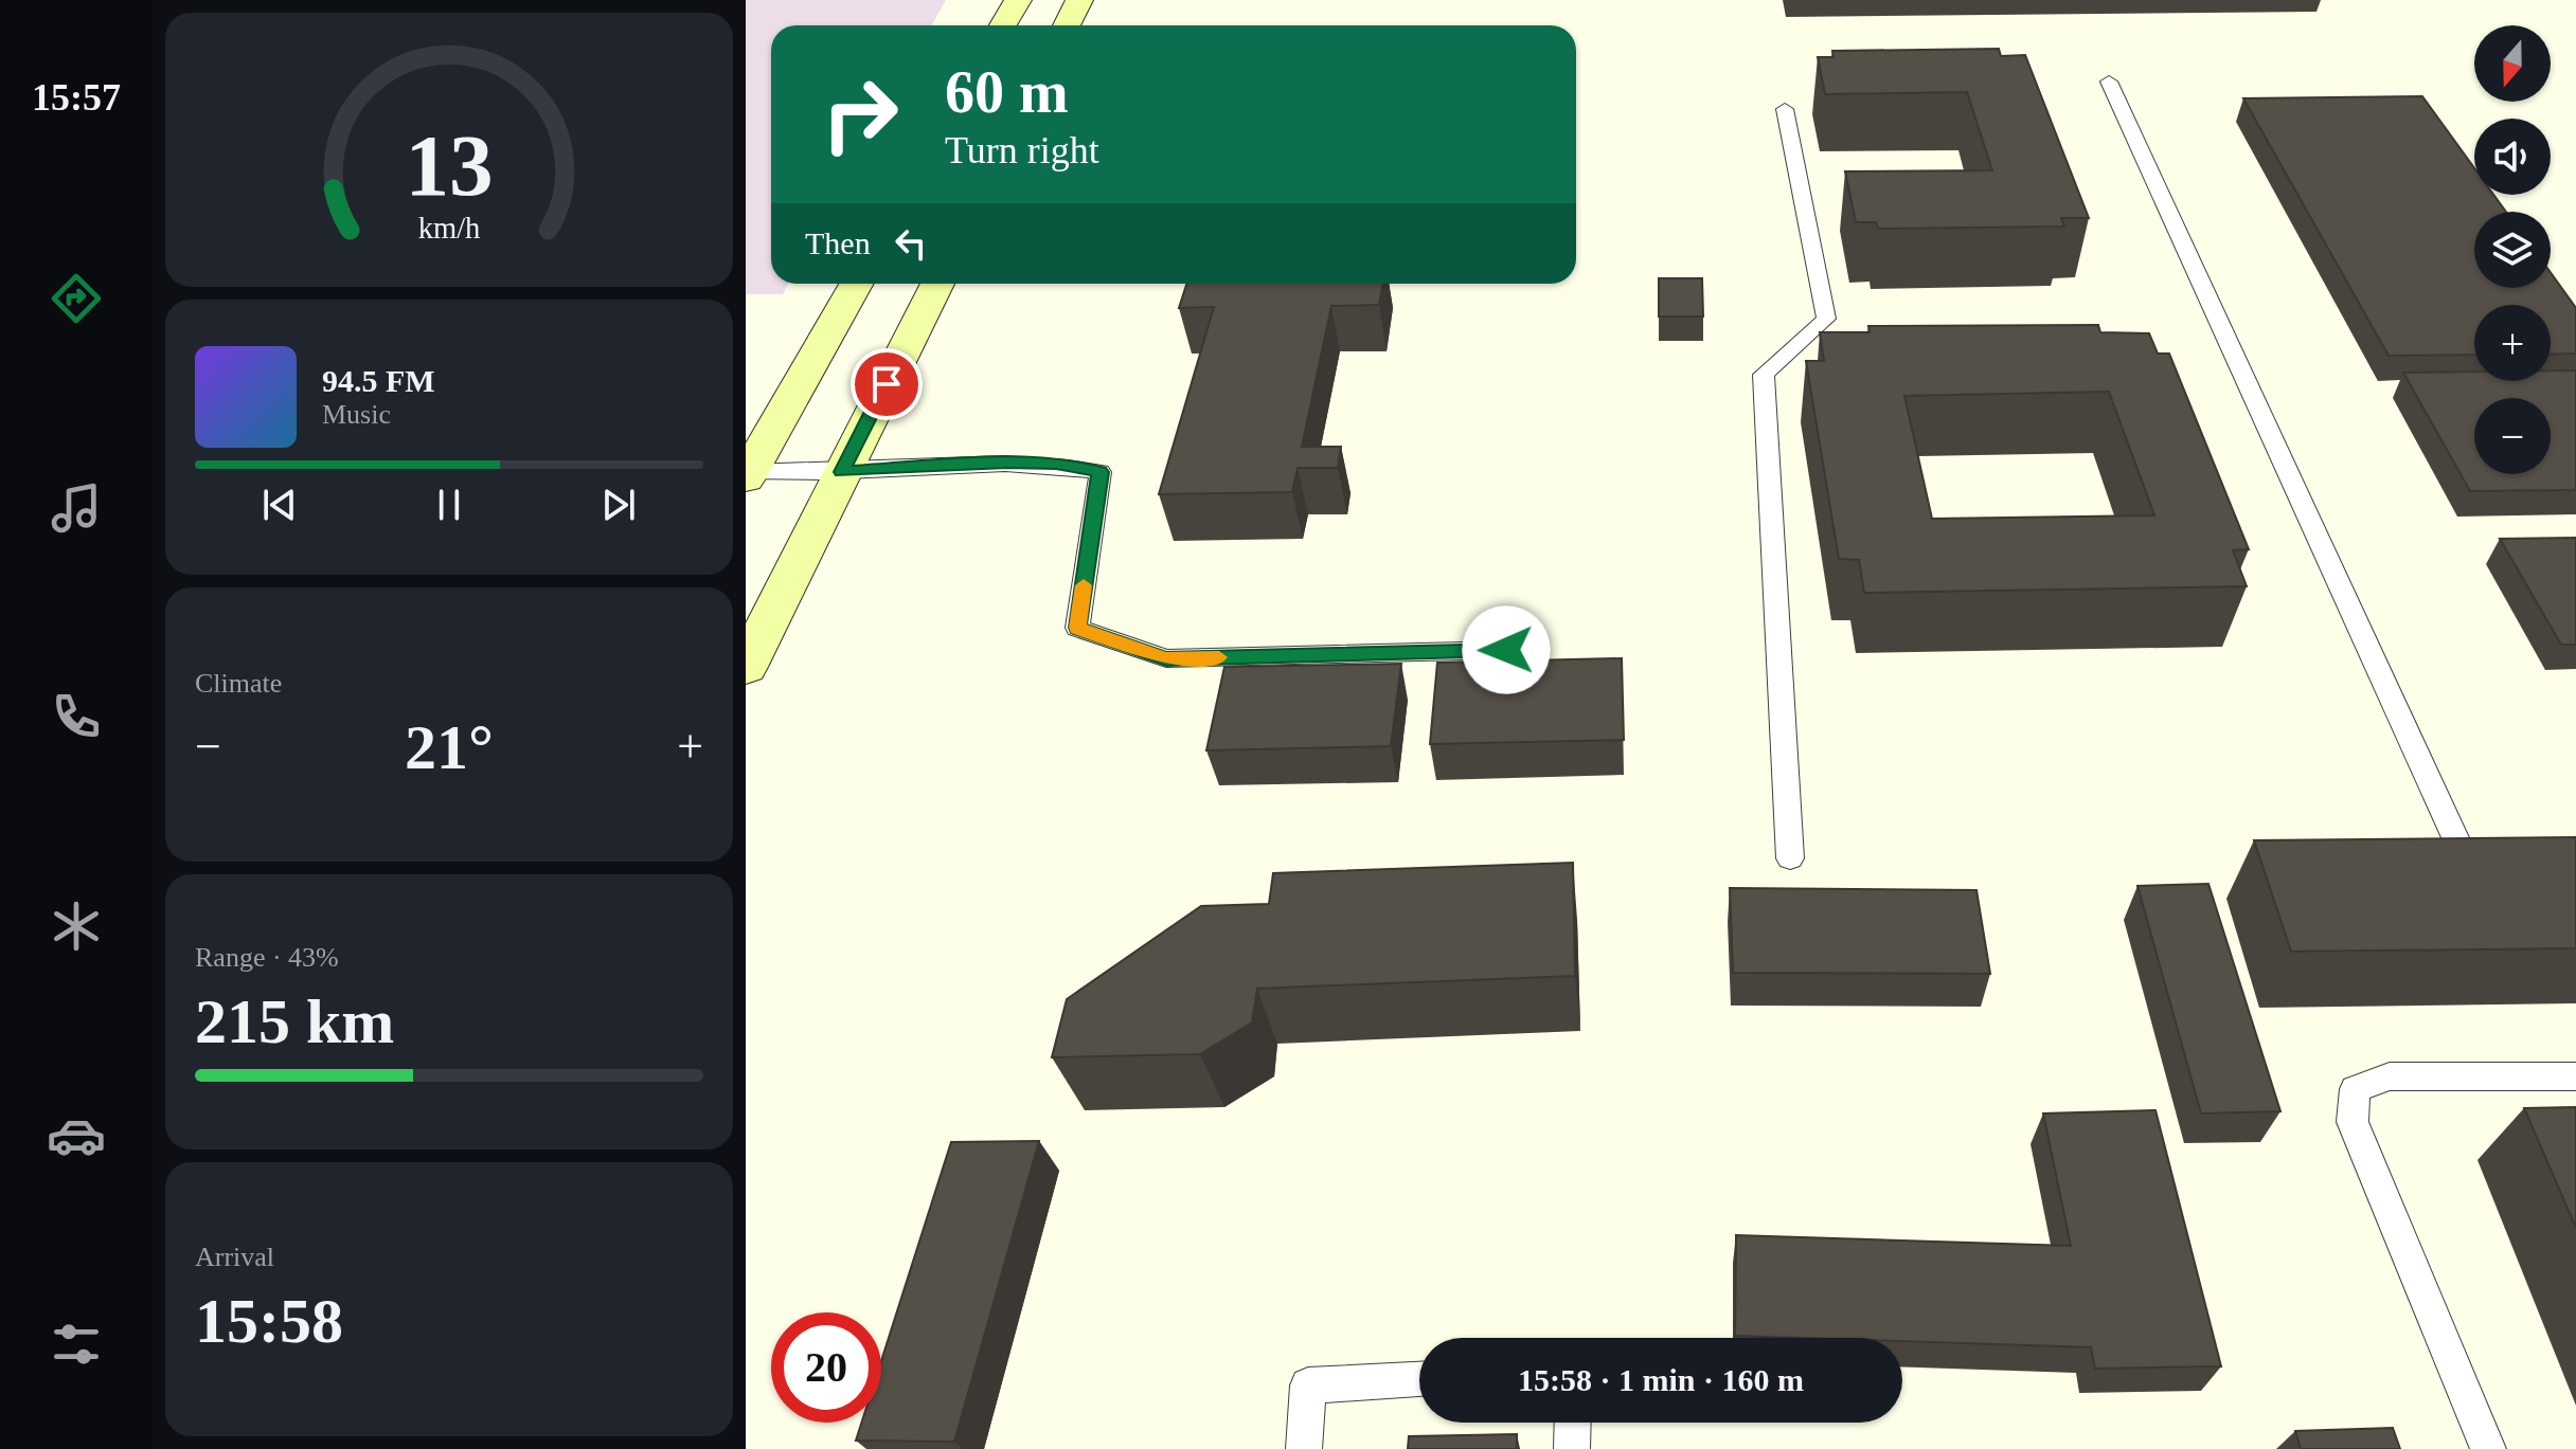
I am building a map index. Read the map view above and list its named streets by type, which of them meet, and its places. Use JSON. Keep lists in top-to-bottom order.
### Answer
{
  "north": "bottom",
  "page": {
    "tabs": "15:57",
    "map_buttons": ["+", "−"],
    "turn": ["60 m", "Turn right"],
    "then": "Then",
    "song": ["94.5 FM", "Music"],
    "tile": [
      "Climate",
      ["Range · 43%", "215 km"],
      ["Arrival", "15:58"]
    ],
    "heat": ["−", "21°", "+"],
    "limit": "20",
    "trip": "15:58 · 1 min · 160 m",
    "gauge": ["13", "km/h"]
  }
}
